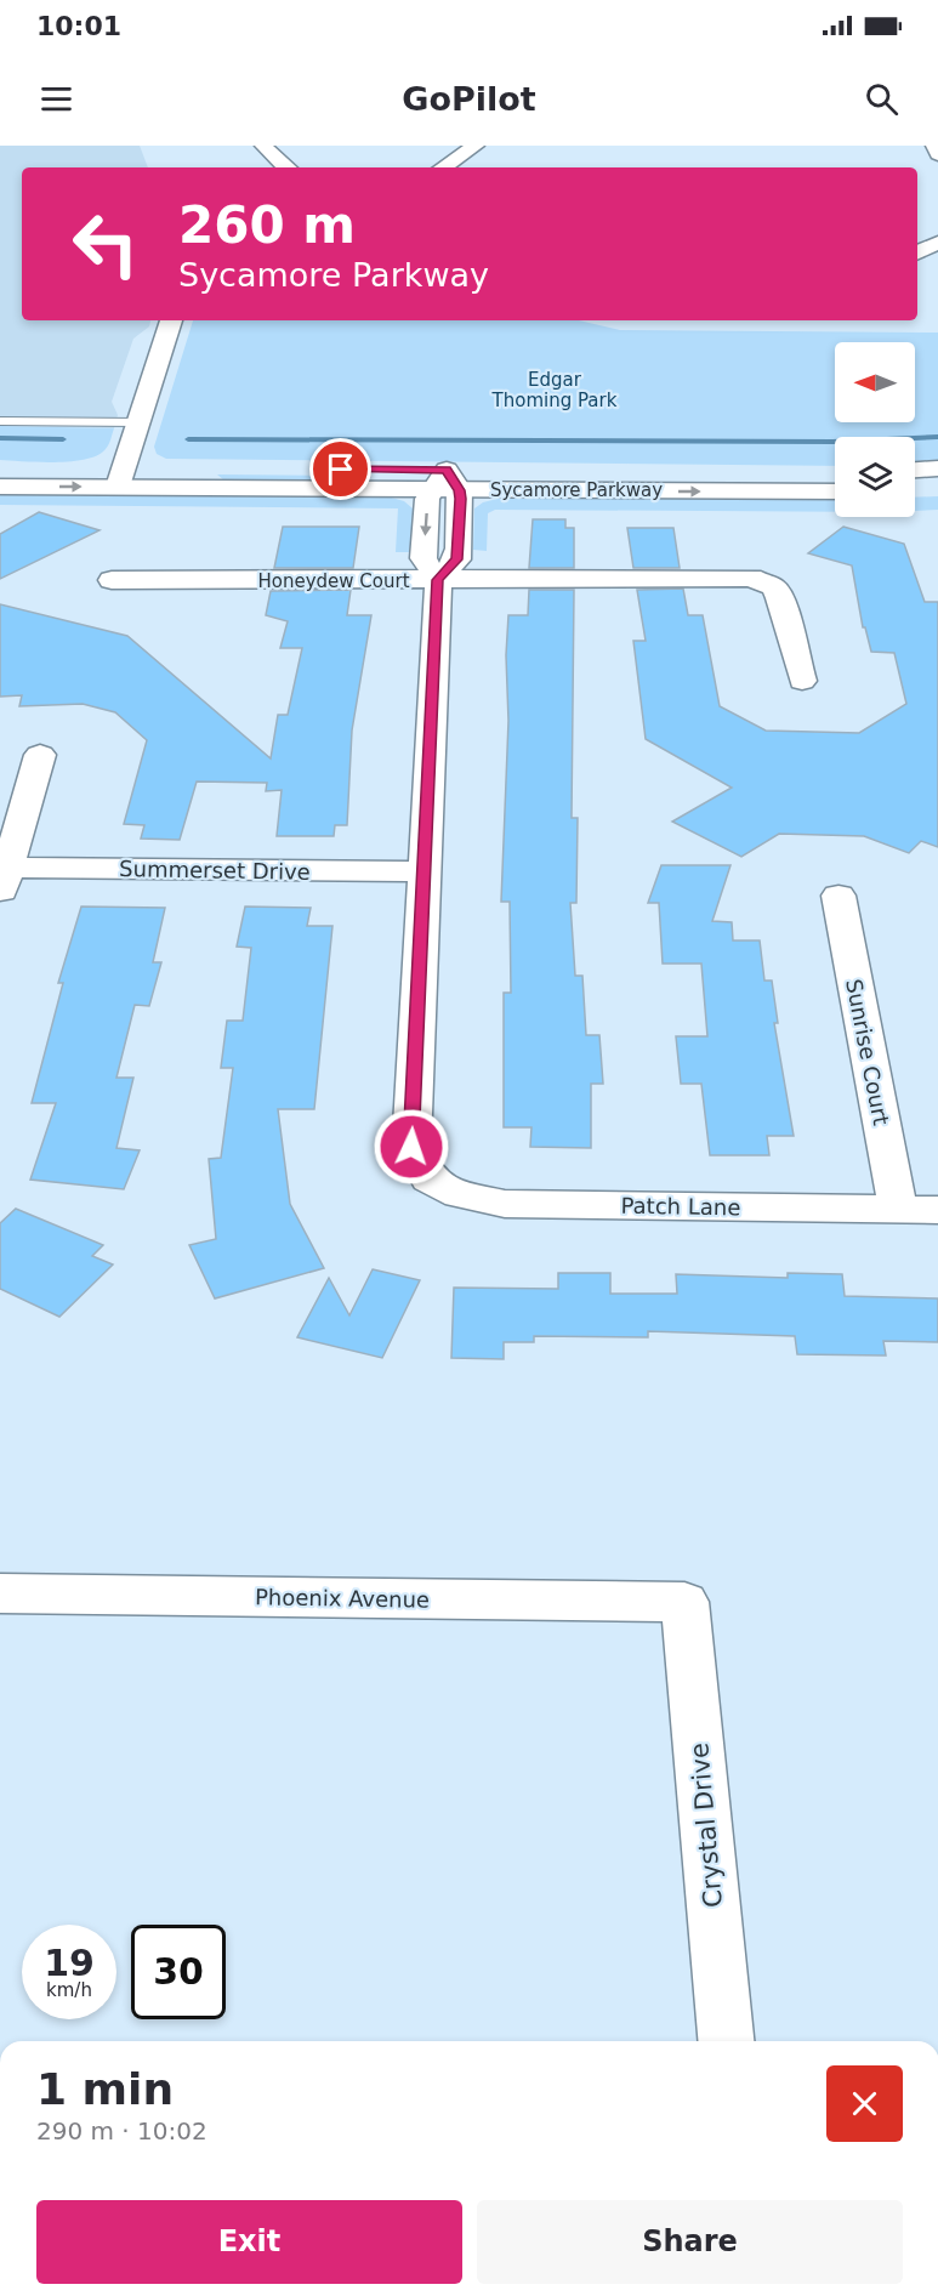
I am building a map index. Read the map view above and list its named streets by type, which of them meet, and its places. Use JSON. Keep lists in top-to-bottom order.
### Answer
{
  "streets": {
    "street": [
      "Sycamore Parkway",
      "Honeydew Court",
      "Summerset Drive",
      "Sunrise Court",
      "Patch Lane",
      "Phoenix Avenue",
      "Crystal Drive"
    ]
  },
  "crossings": [
    ["Summerset Drive", "Patch Lane"],
    ["Sunrise Court", "Patch Lane"],
    ["Phoenix Avenue", "Crystal Drive"]
  ],
  "parks": ["Edgar Thoming Park"],
  "north": "left",
  "page": {
    "status": "10:01",
    "header": "GoPilot",
    "turn": ["260 m", "Sycamore Parkway"],
    "speed": "19 km/h",
    "limit": "30",
    "heading": ["1 min", "290 m · 10:02"],
    "buttons": ["Exit", "Share"]
  }
}
